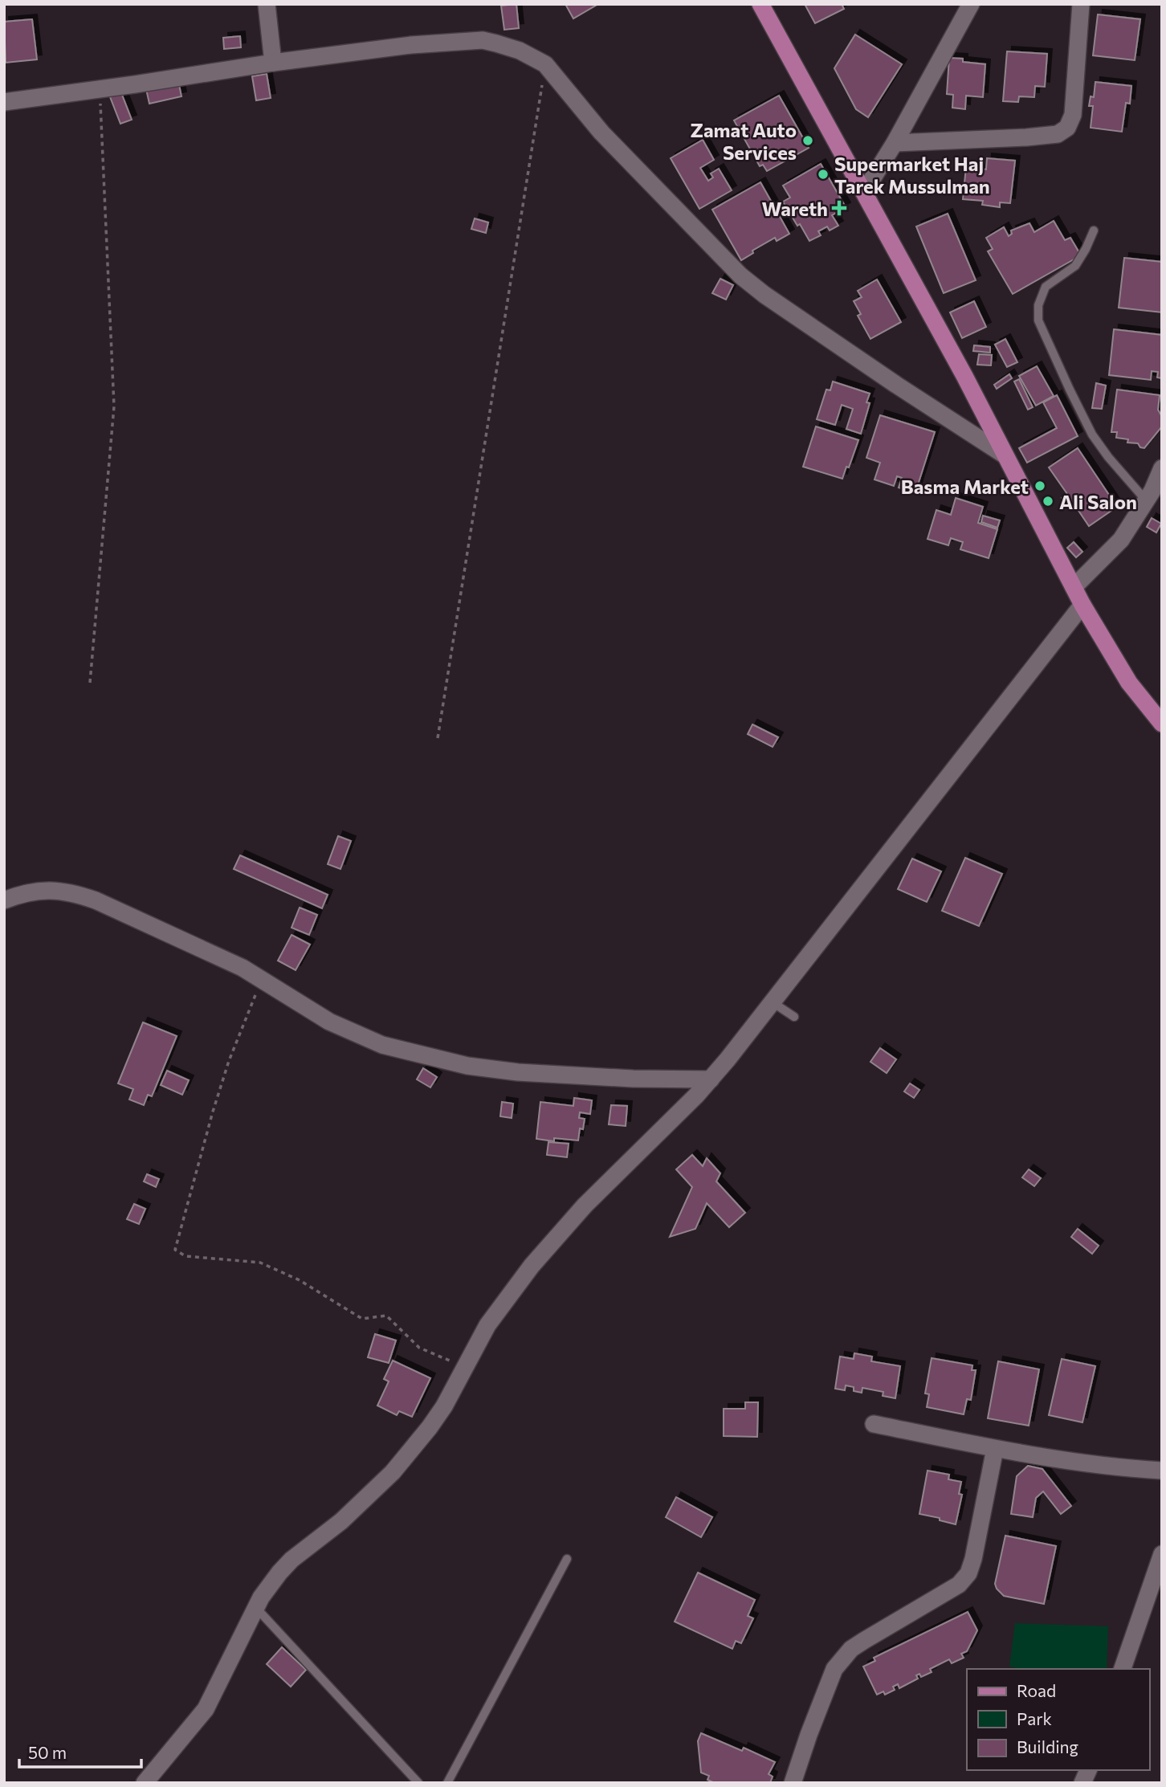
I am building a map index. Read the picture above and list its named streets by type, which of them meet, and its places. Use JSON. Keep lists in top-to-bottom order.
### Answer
{
  "places": {
    "other": [
      "Zamat Auto Services",
      "Supermarket Haj Tarek Mussulman",
      "Basma Market",
      "Ali Salon"
    ],
    "health": ["Wareth"]
  },
  "legend": ["Road", "Park", "Building"],
  "scale_bar": "50 m"
}
